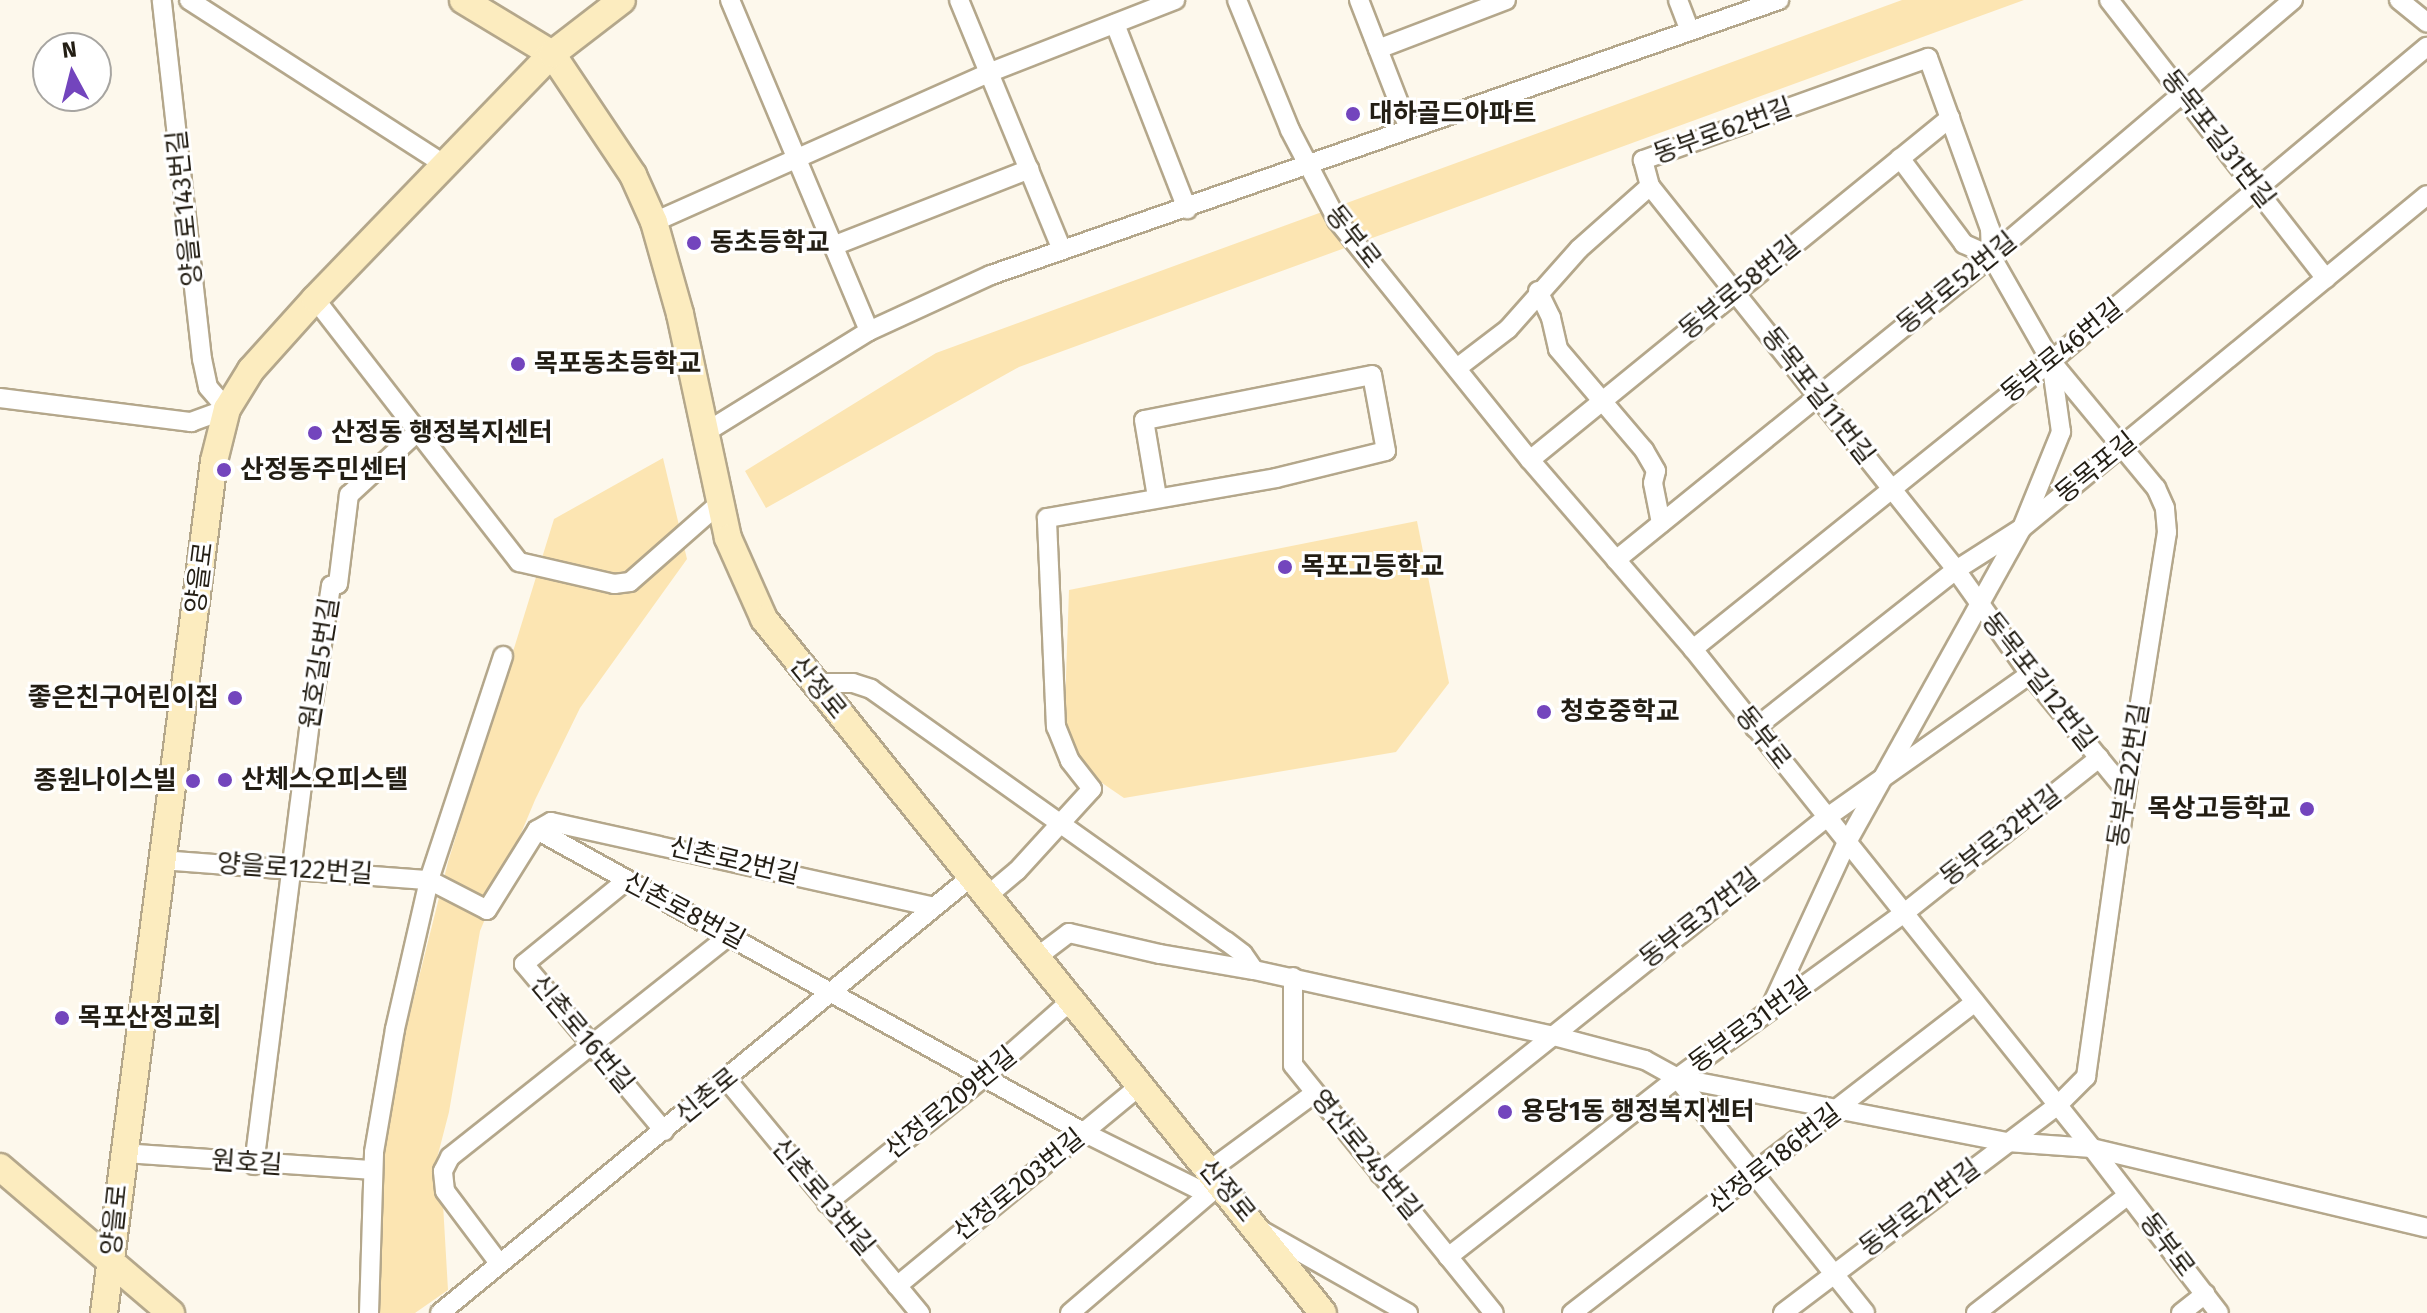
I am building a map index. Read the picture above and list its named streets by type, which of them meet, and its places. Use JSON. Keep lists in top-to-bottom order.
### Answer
{
  "streets": {
    "street": [
      "동부로62번길",
      "동목포길31번길",
      "양을로143번길",
      "동부로",
      "동부로52번길",
      "동부로58번길",
      "동부로46번길",
      "동목포길11번길",
      "동목포길",
      "양을로",
      "원호길5번길",
      "동목포길12번길",
      "산정로",
      "동부로22번길",
      "동부로32번길",
      "신촌로2번길",
      "양을로122번길",
      "신촌로8번길",
      "동부로37번길",
      "동부로31번길",
      "신촌로16번길",
      "신촌로",
      "산정로209번길",
      "영산로245번길",
      "산정로186번길",
      "원호길",
      "산정로203번길",
      "신촌로13번길",
      "동부로21번길"
    ]
  },
  "crossings": [
    ["동부로62번길", "동부로"],
    ["동부로62번길", "동부로58번길"],
    ["동부로62번길", "동목포길11번길"],
    ["동목포길31번길", "동부로52번길"],
    ["동목포길31번길", "동부로46번길"],
    ["동목포길31번길", "동목포길"],
    ["양을로143번길", "양을로"],
    ["동부로", "동부로52번길"],
    ["동부로", "동부로58번길"],
    ["동부로", "동부로46번길"],
    ["동부로", "동목포길"],
    ["동부로", "동부로22번길"],
    ["동부로", "동부로32번길"],
    ["동부로", "동부로37번길"],
    ["동부로", "동부로31번길"],
    ["동부로", "산정로186번길"],
    ["동부로", "동부로21번길"],
    ["동부로52번길", "동목포길11번길"],
    ["동부로58번길", "동목포길11번길"],
    ["동부로46번길", "동목포길11번길"],
    ["동부로46번길", "동부로22번길"],
    ["동목포길11번길", "동목포길"],
    ["동목포길11번길", "동목포길12번길"],
    ["동목포길", "동목포길12번길"],
    ["동목포길", "동부로22번길"],
    ["양을로", "산정로"],
    ["양을로", "양을로122번길"],
    ["양을로", "원호길"],
    ["원호길5번길", "양을로122번길"],
    ["원호길5번길", "원호길"],
    ["동목포길12번길", "동부로22번길"],
    ["동목포길12번길", "동부로32번길"],
    ["동목포길12번길", "동부로37번길"],
    ["산정로", "신촌로8번길"],
    ["산정로", "신촌로"],
    ["산정로", "산정로209번길"],
    ["산정로", "산정로203번길"],
    ["동부로22번길", "동부로21번길"],
    ["동부로32번길", "동부로31번길"],
    ["신촌로2번길", "신촌로8번길"],
    ["신촌로2번길", "신촌로"],
    ["신촌로8번길", "신촌로16번길"],
    ["신촌로8번길", "신촌로"],
    ["신촌로8번길", "산정로209번길"],
    ["신촌로8번길", "산정로203번길"],
    ["동부로37번길", "영산로245번길"],
    ["동부로31번길", "영산로245번길"],
    ["신촌로16번길", "신촌로"],
    ["신촌로", "신촌로13번길"],
    ["산정로209번길", "신촌로13번길"],
    ["산정로203번길", "신촌로13번길"]
  ],
  "places": [
    "대하골드아파트",
    "동초등학교",
    "목포동초등학교",
    "산정동 행정복지센터",
    "산정동주민센터",
    "목포고등학교",
    "좋은친구어린이집",
    "청호중학교",
    "산체스오피스텔",
    "종원나이스빌",
    "목상고등학교",
    "목포산정교회",
    "용당1동 행정복지센터"
  ],
  "north": "top"
}
